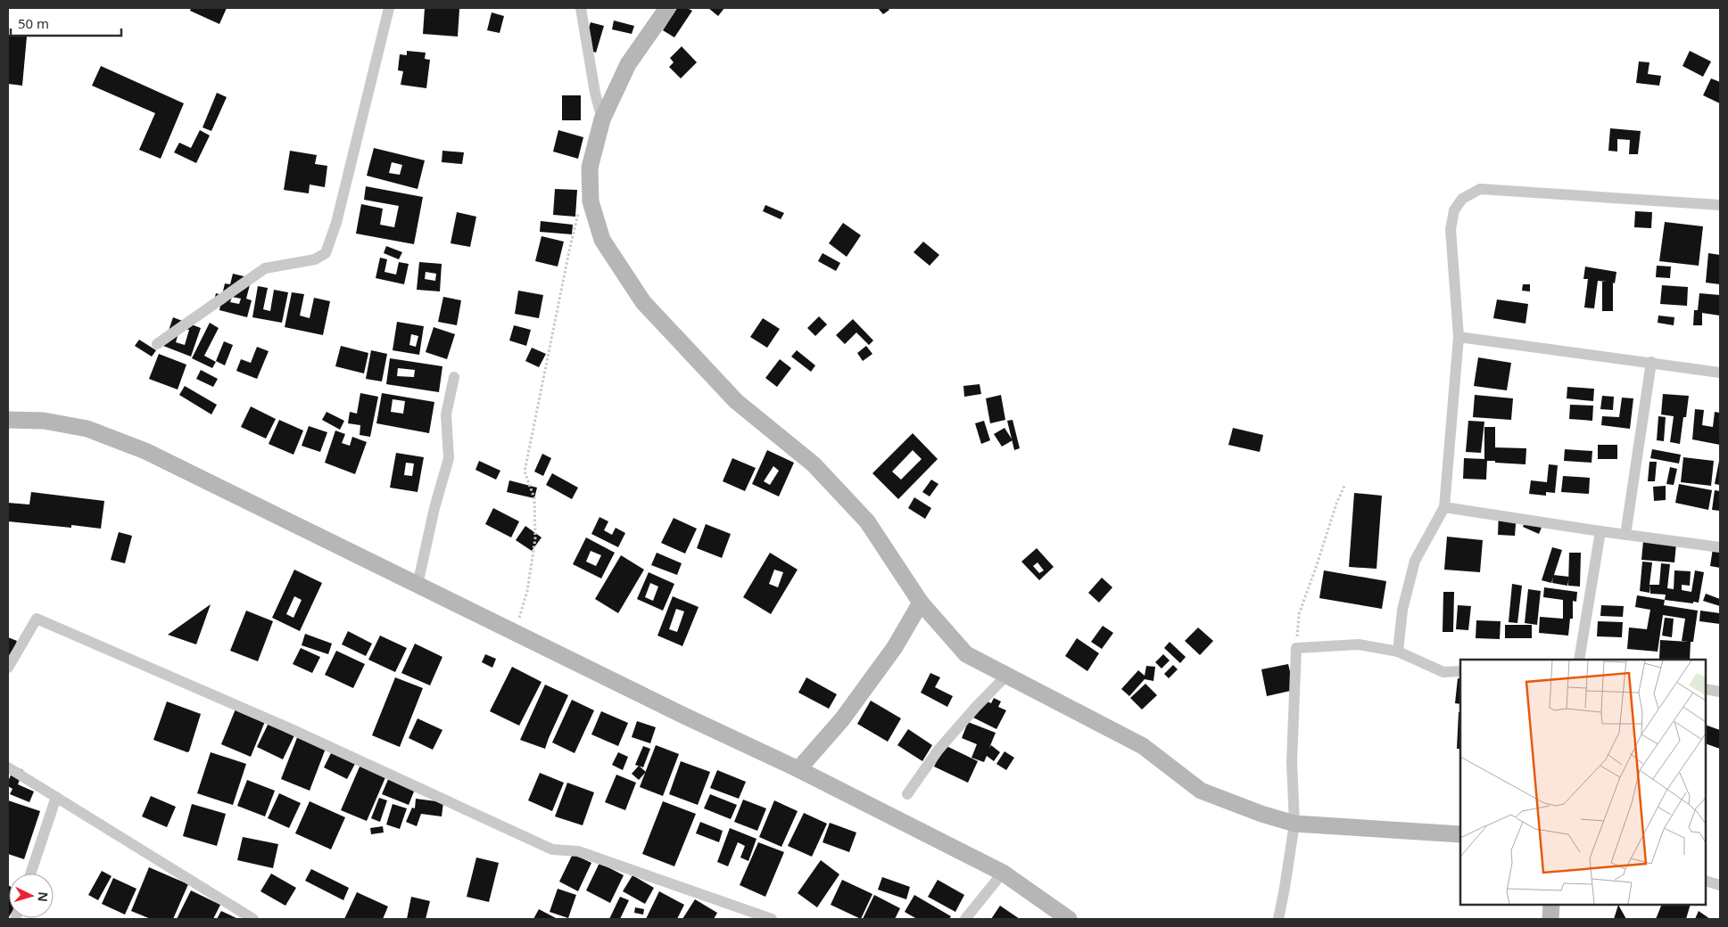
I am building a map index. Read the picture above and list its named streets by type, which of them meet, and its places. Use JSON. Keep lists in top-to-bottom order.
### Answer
{
  "scale_bar": "50 m",
  "north": "right"
}
